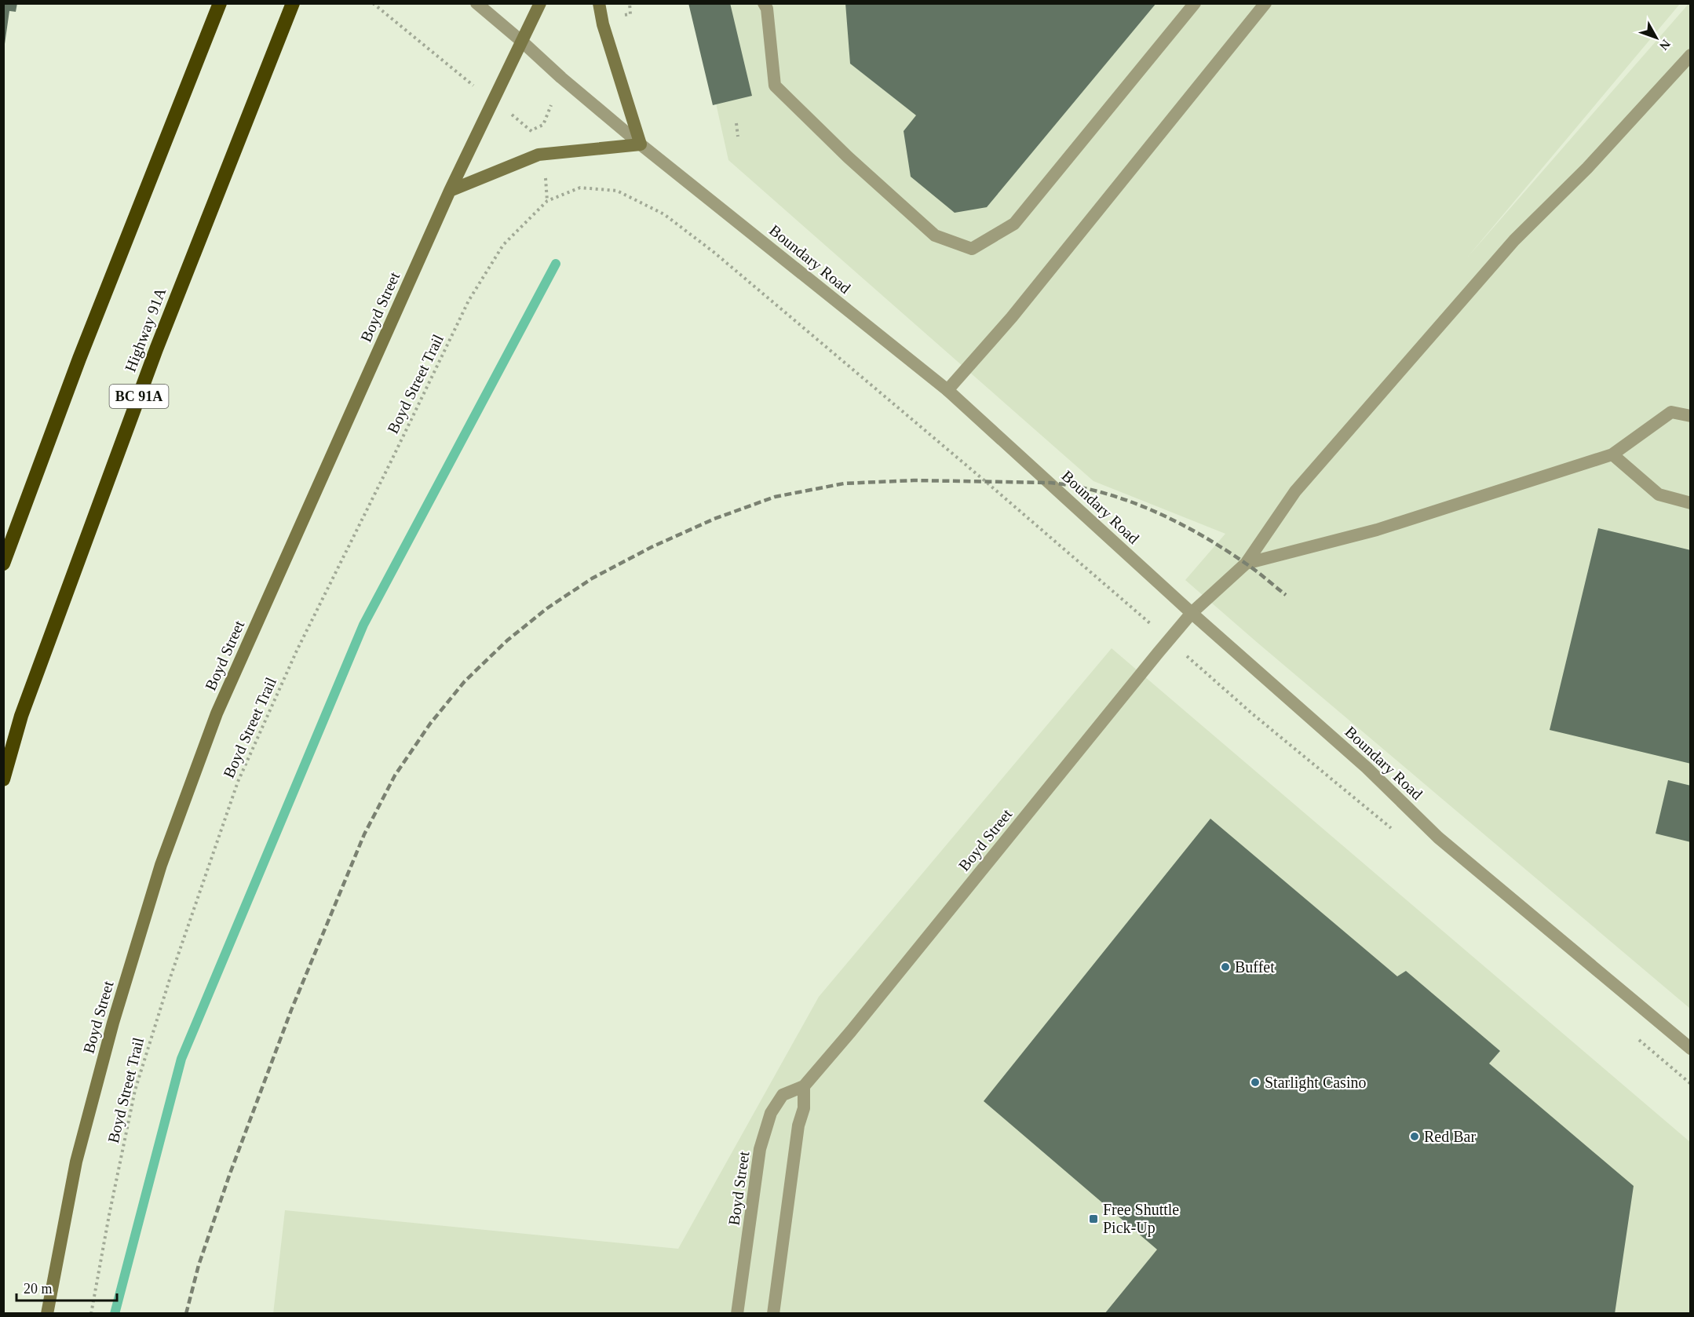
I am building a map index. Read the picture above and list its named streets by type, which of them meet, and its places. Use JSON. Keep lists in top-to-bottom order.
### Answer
{
  "streets": {
    "highway": ["Highway 91A", "BC 91A"],
    "main road": ["Boyd Street"],
    "street": ["Boundary Road"],
    "path": ["Boyd Street Trail"]
  },
  "crossings": [
    ["Boundary Road", "Boyd Street"]
  ],
  "places": {
    "other": ["Buffet", "Starlight Casino", "Red Bar"],
    "transit": ["Free Shuttle Pick-Up"]
  },
  "scale_bar": "20 m",
  "north": "bottom right"
}
